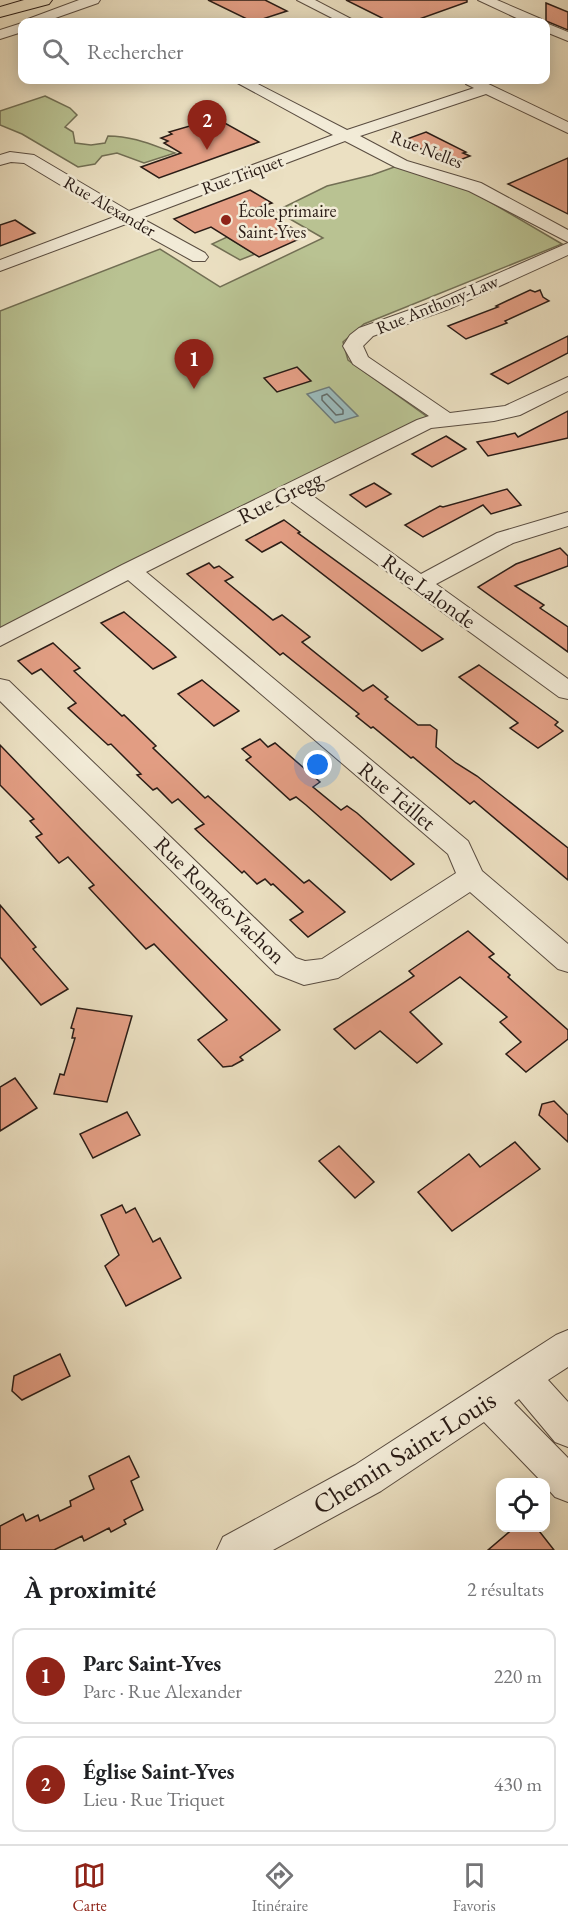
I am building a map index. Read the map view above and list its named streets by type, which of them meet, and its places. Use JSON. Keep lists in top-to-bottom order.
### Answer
{
  "streets": {
    "street": [
      "Rue Nelles",
      "Rue Triquet",
      "Rue Alexander",
      "Rue Anthony-Law",
      "Rue Gregg",
      "Rue Lalonde",
      "Rue Teillet",
      "Rue Roméo-Vachon",
      "Chemin Saint-Louis"
    ]
  },
  "crossings": [
    ["Rue Nelles", "Rue Triquet"],
    ["Rue Triquet", "Rue Alexander"],
    ["Rue Anthony-Law", "Rue Gregg"],
    ["Rue Gregg", "Rue Lalonde"],
    ["Rue Gregg", "Rue Teillet"],
    ["Rue Teillet", "Rue Roméo-Vachon"]
  ],
  "places": ["École primaire Saint-Yves"],
  "page": {
    "search": "Rechercher",
    "pins": ["2", "1"],
    "heading": ["À proximité", "2 résultats"],
    "list": [
      {
        "mark": "1",
        "name": "Parc Saint-Yves",
        "note": "Parc · Rue Alexander",
        "value": "220 m"
      },
      {
        "mark": "2",
        "name": "Église Saint-Yves",
        "note": "Lieu · Rue Triquet",
        "value": "430 m"
      }
    ],
    "nav": ["Carte", "Itinéraire", "Favoris"]
  }
}
